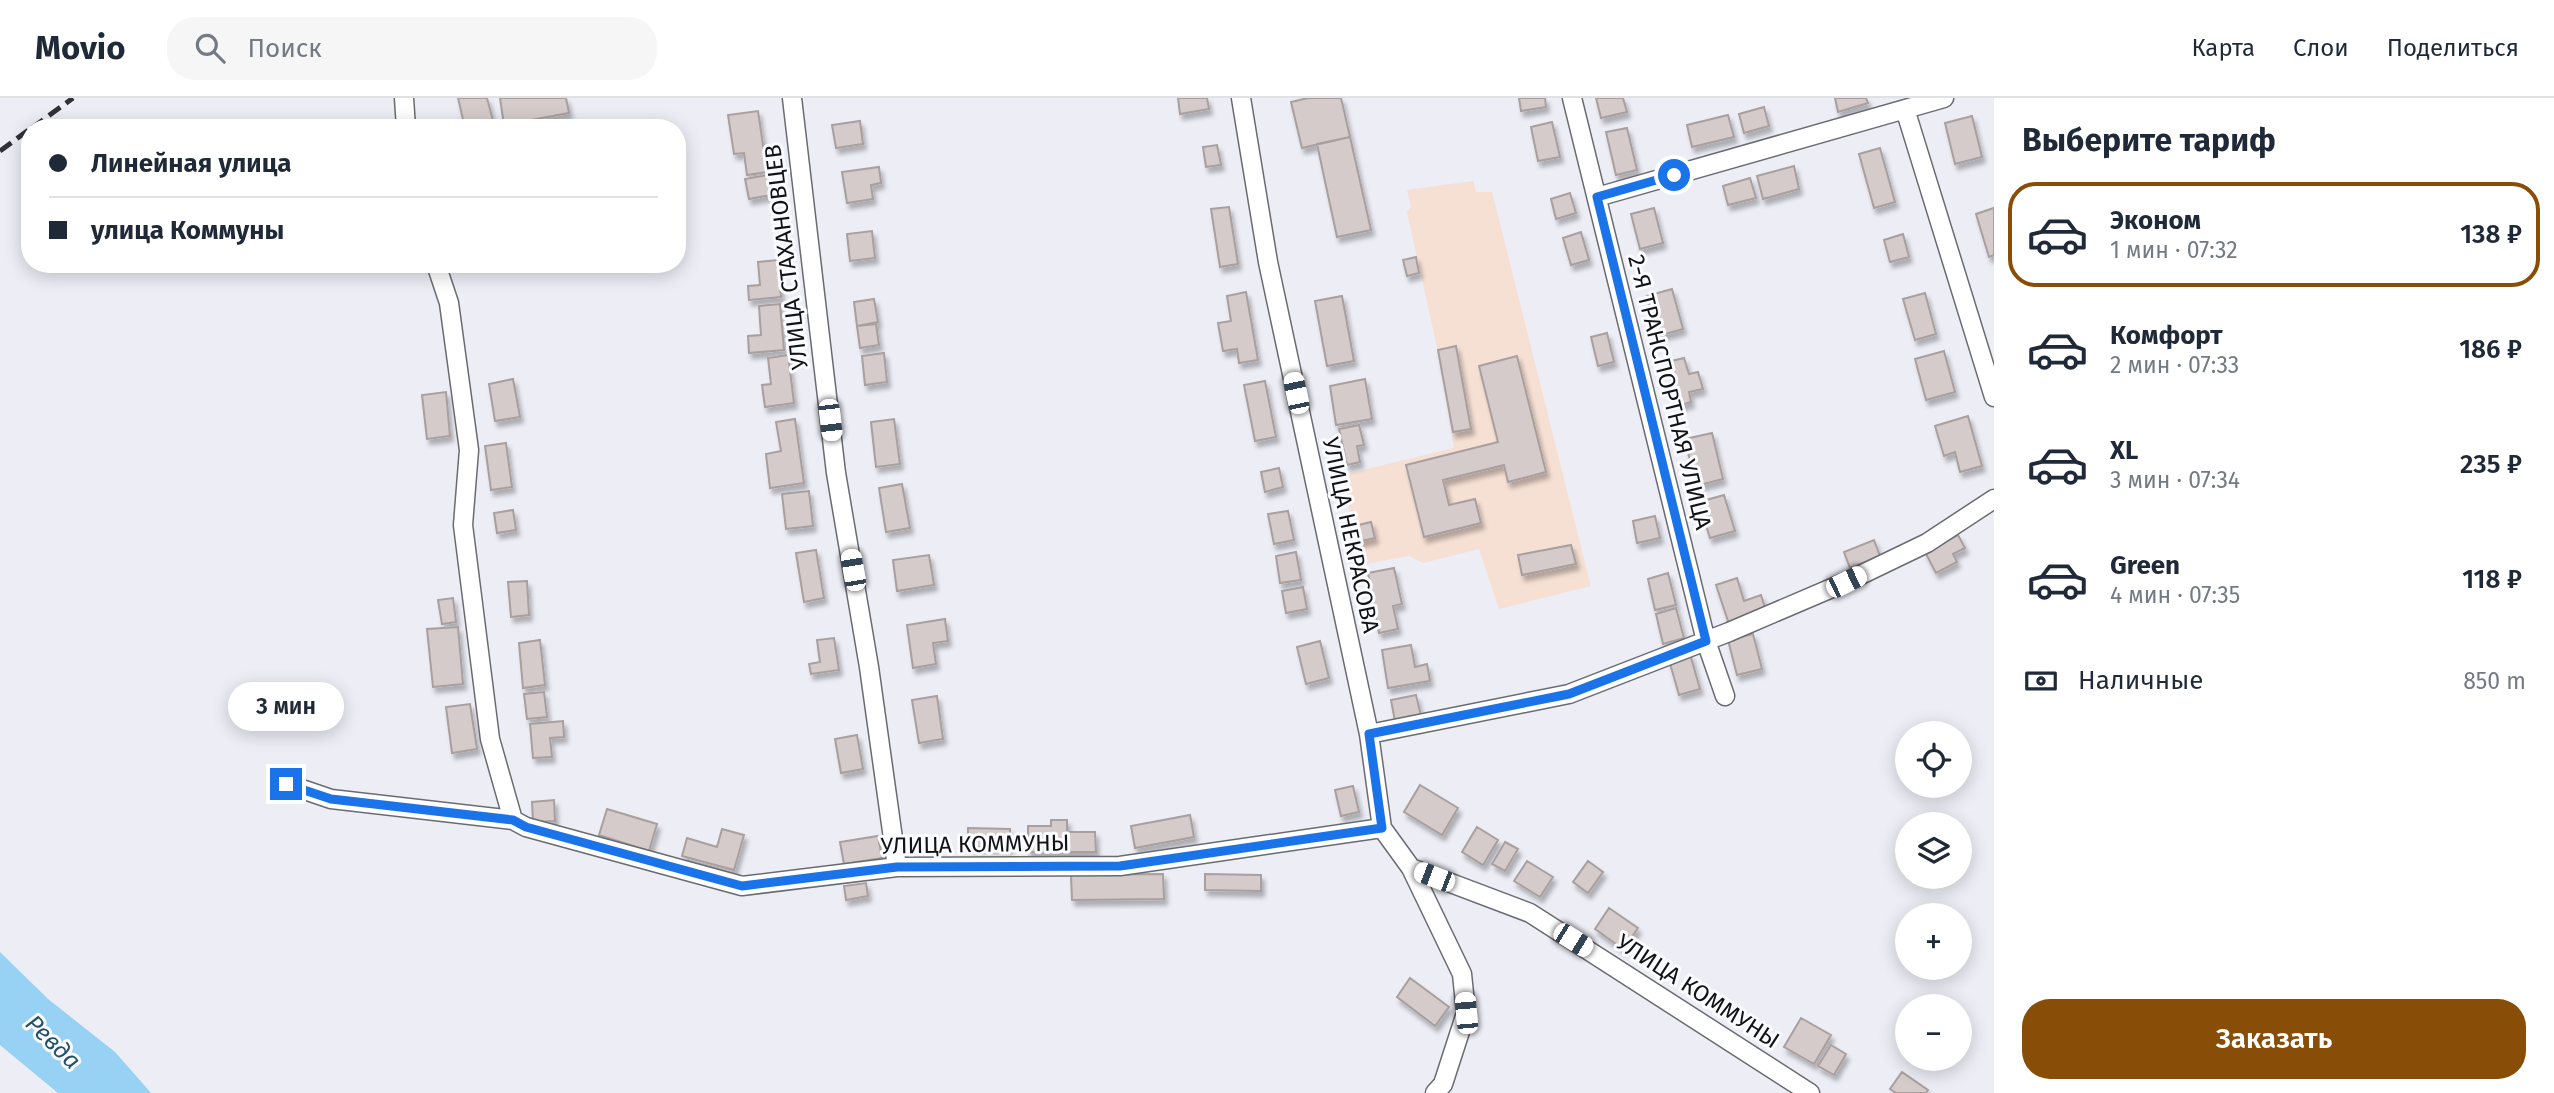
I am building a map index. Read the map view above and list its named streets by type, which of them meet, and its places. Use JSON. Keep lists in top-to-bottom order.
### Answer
{
  "streets": {
    "street": [
      "УЛИЦА СТАХАНОВЦЕВ",
      "2-Я ТРАНСПОРТНАЯ УЛИЦА",
      "УЛИЦА НЕКРАСОВА",
      "УЛИЦА КОММУНЫ"
    ]
  },
  "crossings": [
    ["УЛИЦА СТАХАНОВЦЕВ", "УЛИЦА КОММУНЫ"]
  ],
  "water": ["Ревда"],
  "page": {
    "header": "Movio",
    "search": "Поиск",
    "nav": ["Карта", "Слои", "Поделиться"],
    "heading": "Выберите тариф",
    "banner": ["Линейная улица", "улица Коммуны"],
    "list": [
      {
        "name": "Эконом",
        "note": "1 мин · 07:32",
        "value": "138 ₽"
      },
      {
        "name": "Комфорт",
        "note": "2 мин · 07:33",
        "value": "186 ₽"
      },
      {
        "name": "XL",
        "note": "3 мин · 07:34",
        "value": "235 ₽"
      },
      {
        "name": "Green",
        "note": "4 мин · 07:35",
        "value": "118 ₽"
      }
    ],
    "pay": ["Наличные", "850 m"],
    "bubble": "3 мин",
    "map_buttons": ["+", "−"],
    "buttons": "Заказать"
  }
}
